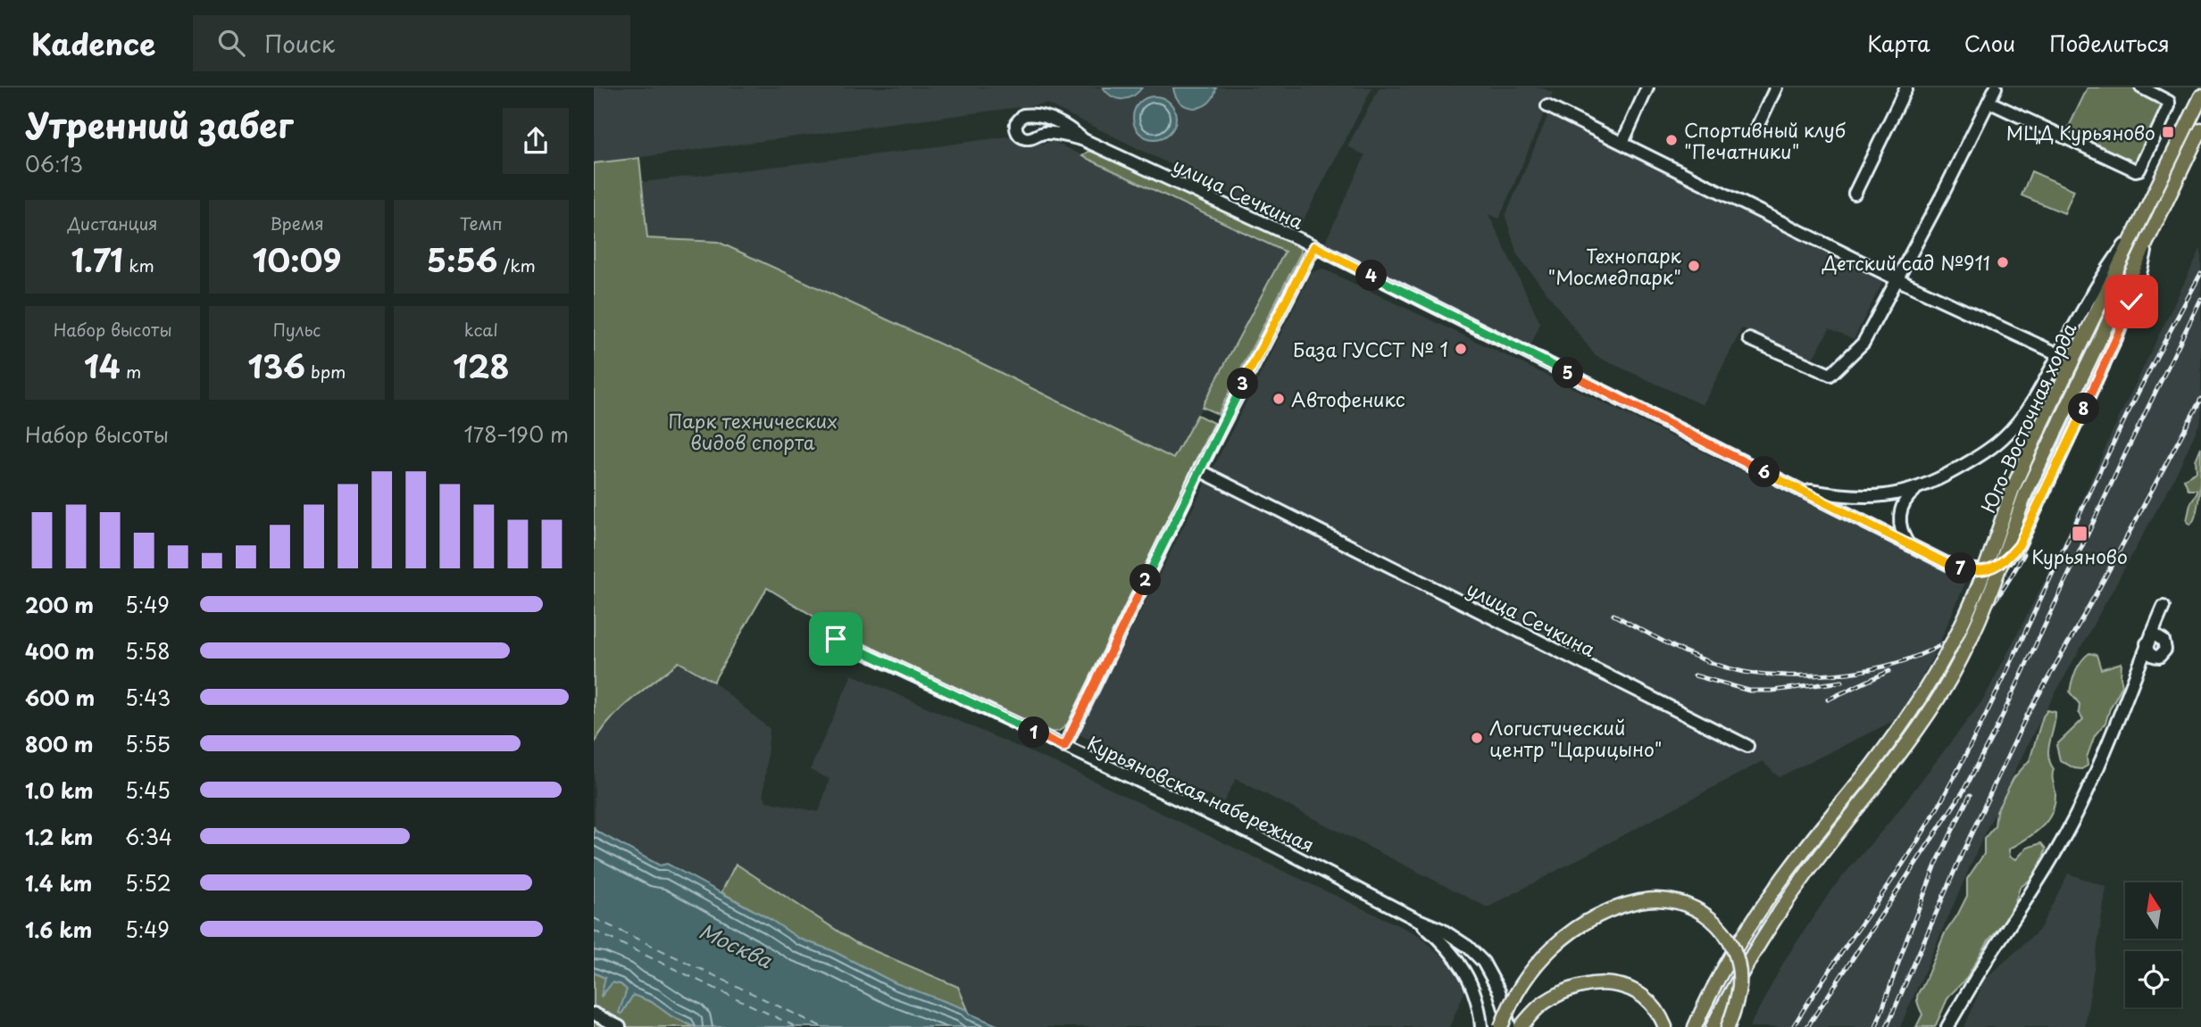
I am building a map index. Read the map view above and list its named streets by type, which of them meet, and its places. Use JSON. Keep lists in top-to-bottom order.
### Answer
{
  "streets": {
    "main road": ["Юго-Восточная хорда"],
    "street": ["улица Сечкина", "Курьяновская набережная"]
  },
  "crossings": [
    ["улица Сечкина", "Юго-Восточная хорда"]
  ],
  "water": ["Москва"],
  "parks": ["Парк технических видов спорта"],
  "places": {
    "transit": ["МЦД Курьяново", "Курьяново"],
    "other": [
      "Спортивный клуб \"Печатники\"",
      "Детский сад №911",
      "Технопарк \"Мосмедпарк\"",
      "База ГУССТ № 1",
      "Автофеникс",
      "Логистический центр \"Царицыно\""
    ]
  },
  "north": "top",
  "page": {
    "header": "Kadence",
    "search": "Поиск",
    "nav": ["Карта", "Слои", "Поделиться"],
    "heading": ["Утренний забег", "06:13"],
    "stats": [
      ["Дистанция", "1.71 km"],
      ["Время", "10:09"],
      ["Темп", "5:56 /km"],
      ["Набор высоты", "14 m"],
      ["Пульс", "136 bpm"],
      ["kcal", "128"]
    ],
    "pins": [
      "4",
      "5",
      "3",
      "8",
      "6",
      "7",
      "2",
      "1"
    ],
    "chart": ["Набор высоты", "178–190 m"],
    "list": [
      {
        "name": "200 m",
        "note": "5:49"
      },
      {
        "name": "400 m",
        "note": "5:58"
      },
      {
        "name": "600 m",
        "note": "5:43"
      },
      {
        "name": "800 m",
        "note": "5:55"
      },
      {
        "name": "1.0 km",
        "note": "5:45"
      },
      {
        "name": "1.2 km",
        "note": "6:34"
      },
      {
        "name": "1.4 km",
        "note": "5:52"
      },
      {
        "name": "1.6 km",
        "note": "5:49"
      }
    ]
  }
}
